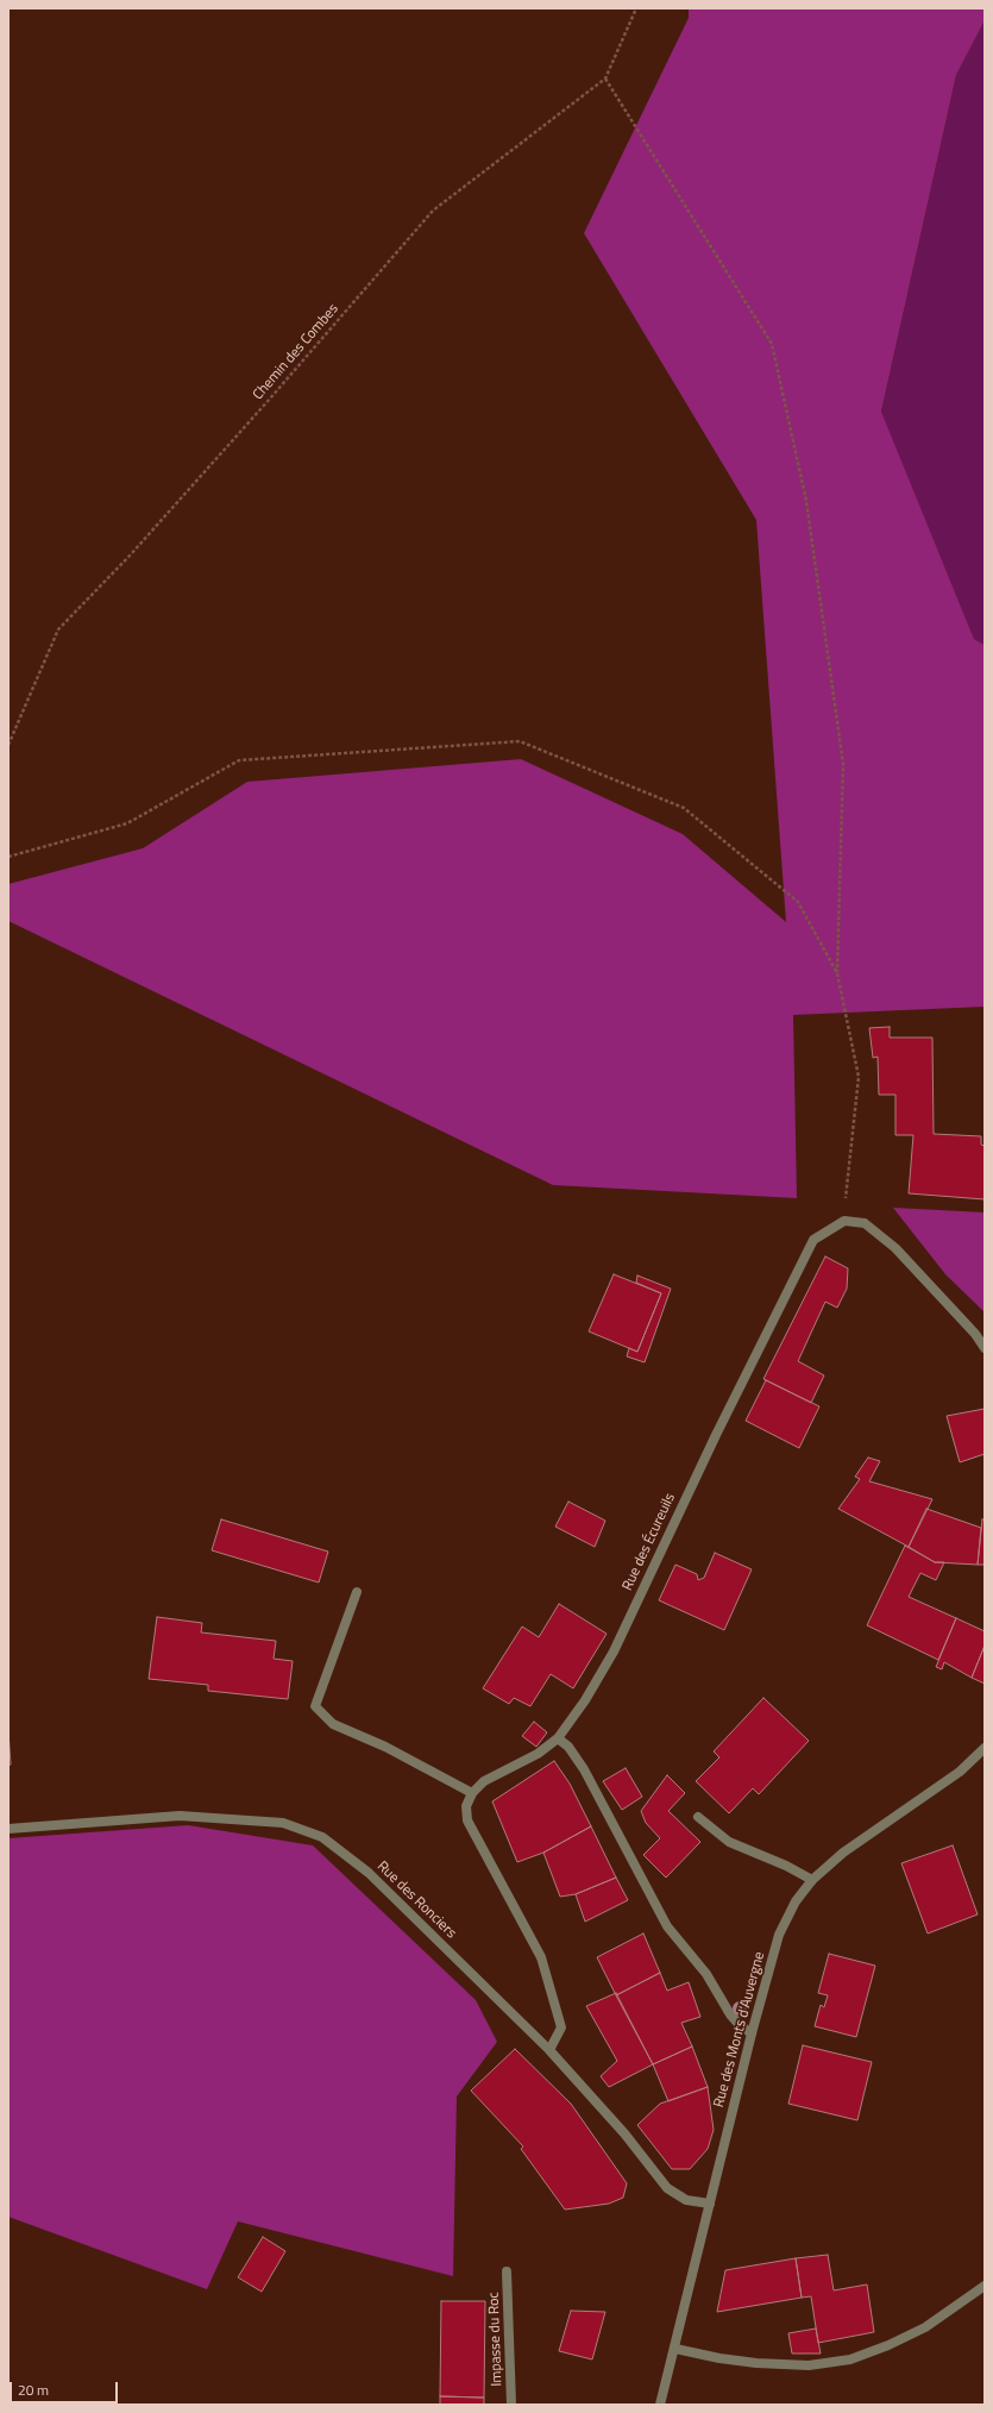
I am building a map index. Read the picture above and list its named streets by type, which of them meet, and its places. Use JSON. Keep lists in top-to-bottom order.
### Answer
{
  "streets": {
    "street": [
      "Rue des Écureuils",
      "Rue des Ronciers",
      "Rue des Monts d'Auvergne",
      "Impasse du Roc"
    ],
    "path": ["Chemin des Combes"]
  },
  "crossings": [
    ["Rue des Ronciers", "Rue des Monts d'Auvergne"]
  ],
  "scale_bar": "20 m"
}
